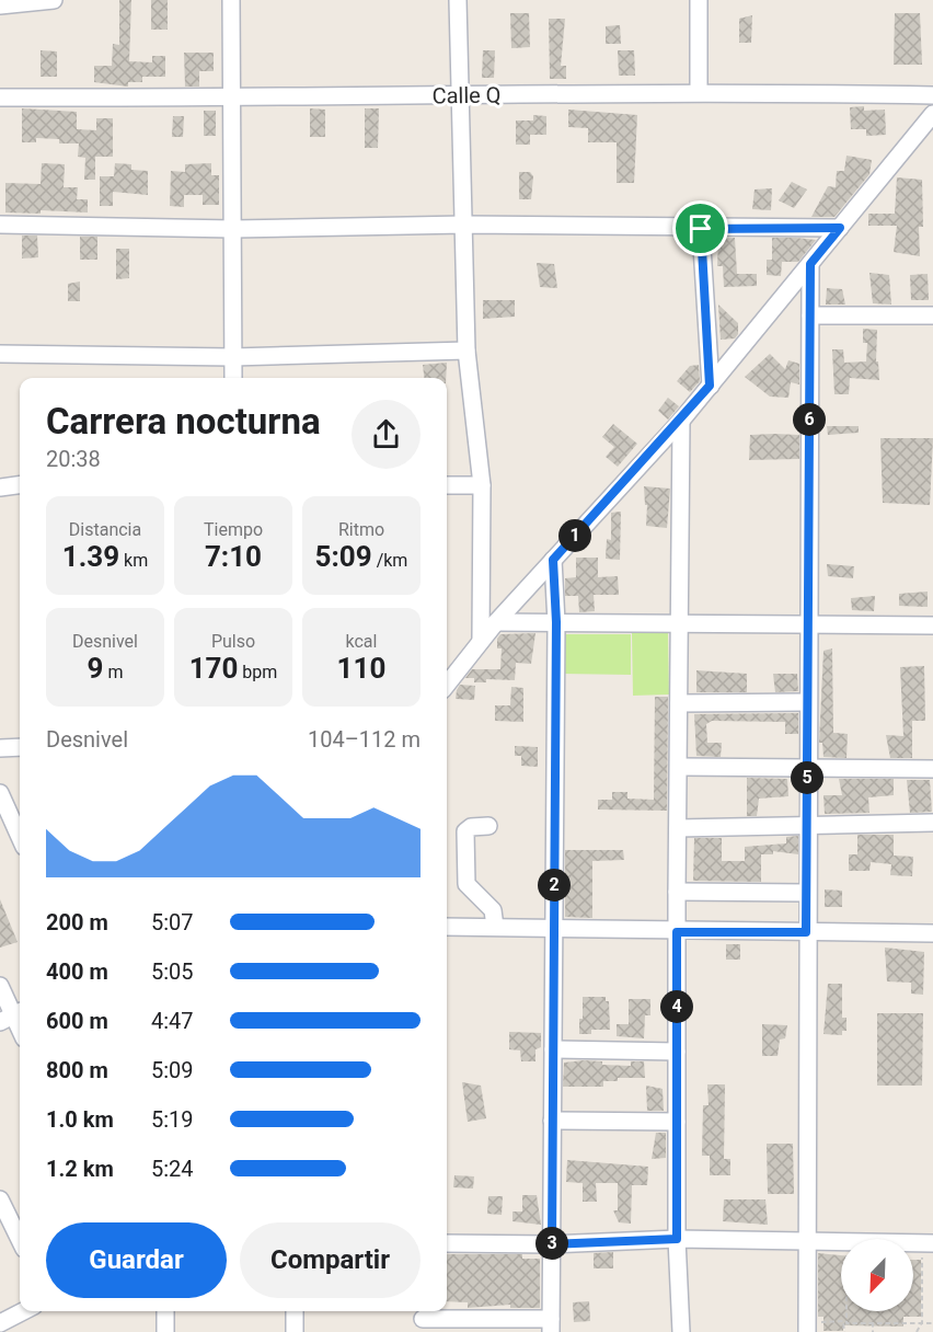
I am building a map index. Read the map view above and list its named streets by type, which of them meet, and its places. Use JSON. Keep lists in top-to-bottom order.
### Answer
{
  "streets": {
    "street": ["Calle Q"]
  },
  "north": "bottom left",
  "page": {
    "heading": ["Carrera nocturna", "20:38"],
    "pins": [
      "6",
      "1",
      "5",
      "2",
      "4",
      "3"
    ],
    "stats": [
      ["Distancia", "1.39 km"],
      ["Tiempo", "7:10"],
      ["Ritmo", "5:09 /km"],
      ["Desnivel", "9 m"],
      ["Pulso", "170 bpm"],
      ["kcal", "110"]
    ],
    "chart": ["Desnivel", "104–112 m"],
    "list": [
      {
        "name": "200 m",
        "note": "5:07"
      },
      {
        "name": "400 m",
        "note": "5:05"
      },
      {
        "name": "600 m",
        "note": "4:47"
      },
      {
        "name": "800 m",
        "note": "5:09"
      },
      {
        "name": "1.0 km",
        "note": "5:19"
      },
      {
        "name": "1.2 km",
        "note": "5:24"
      }
    ],
    "buttons": ["Guardar", "Compartir"]
  }
}
